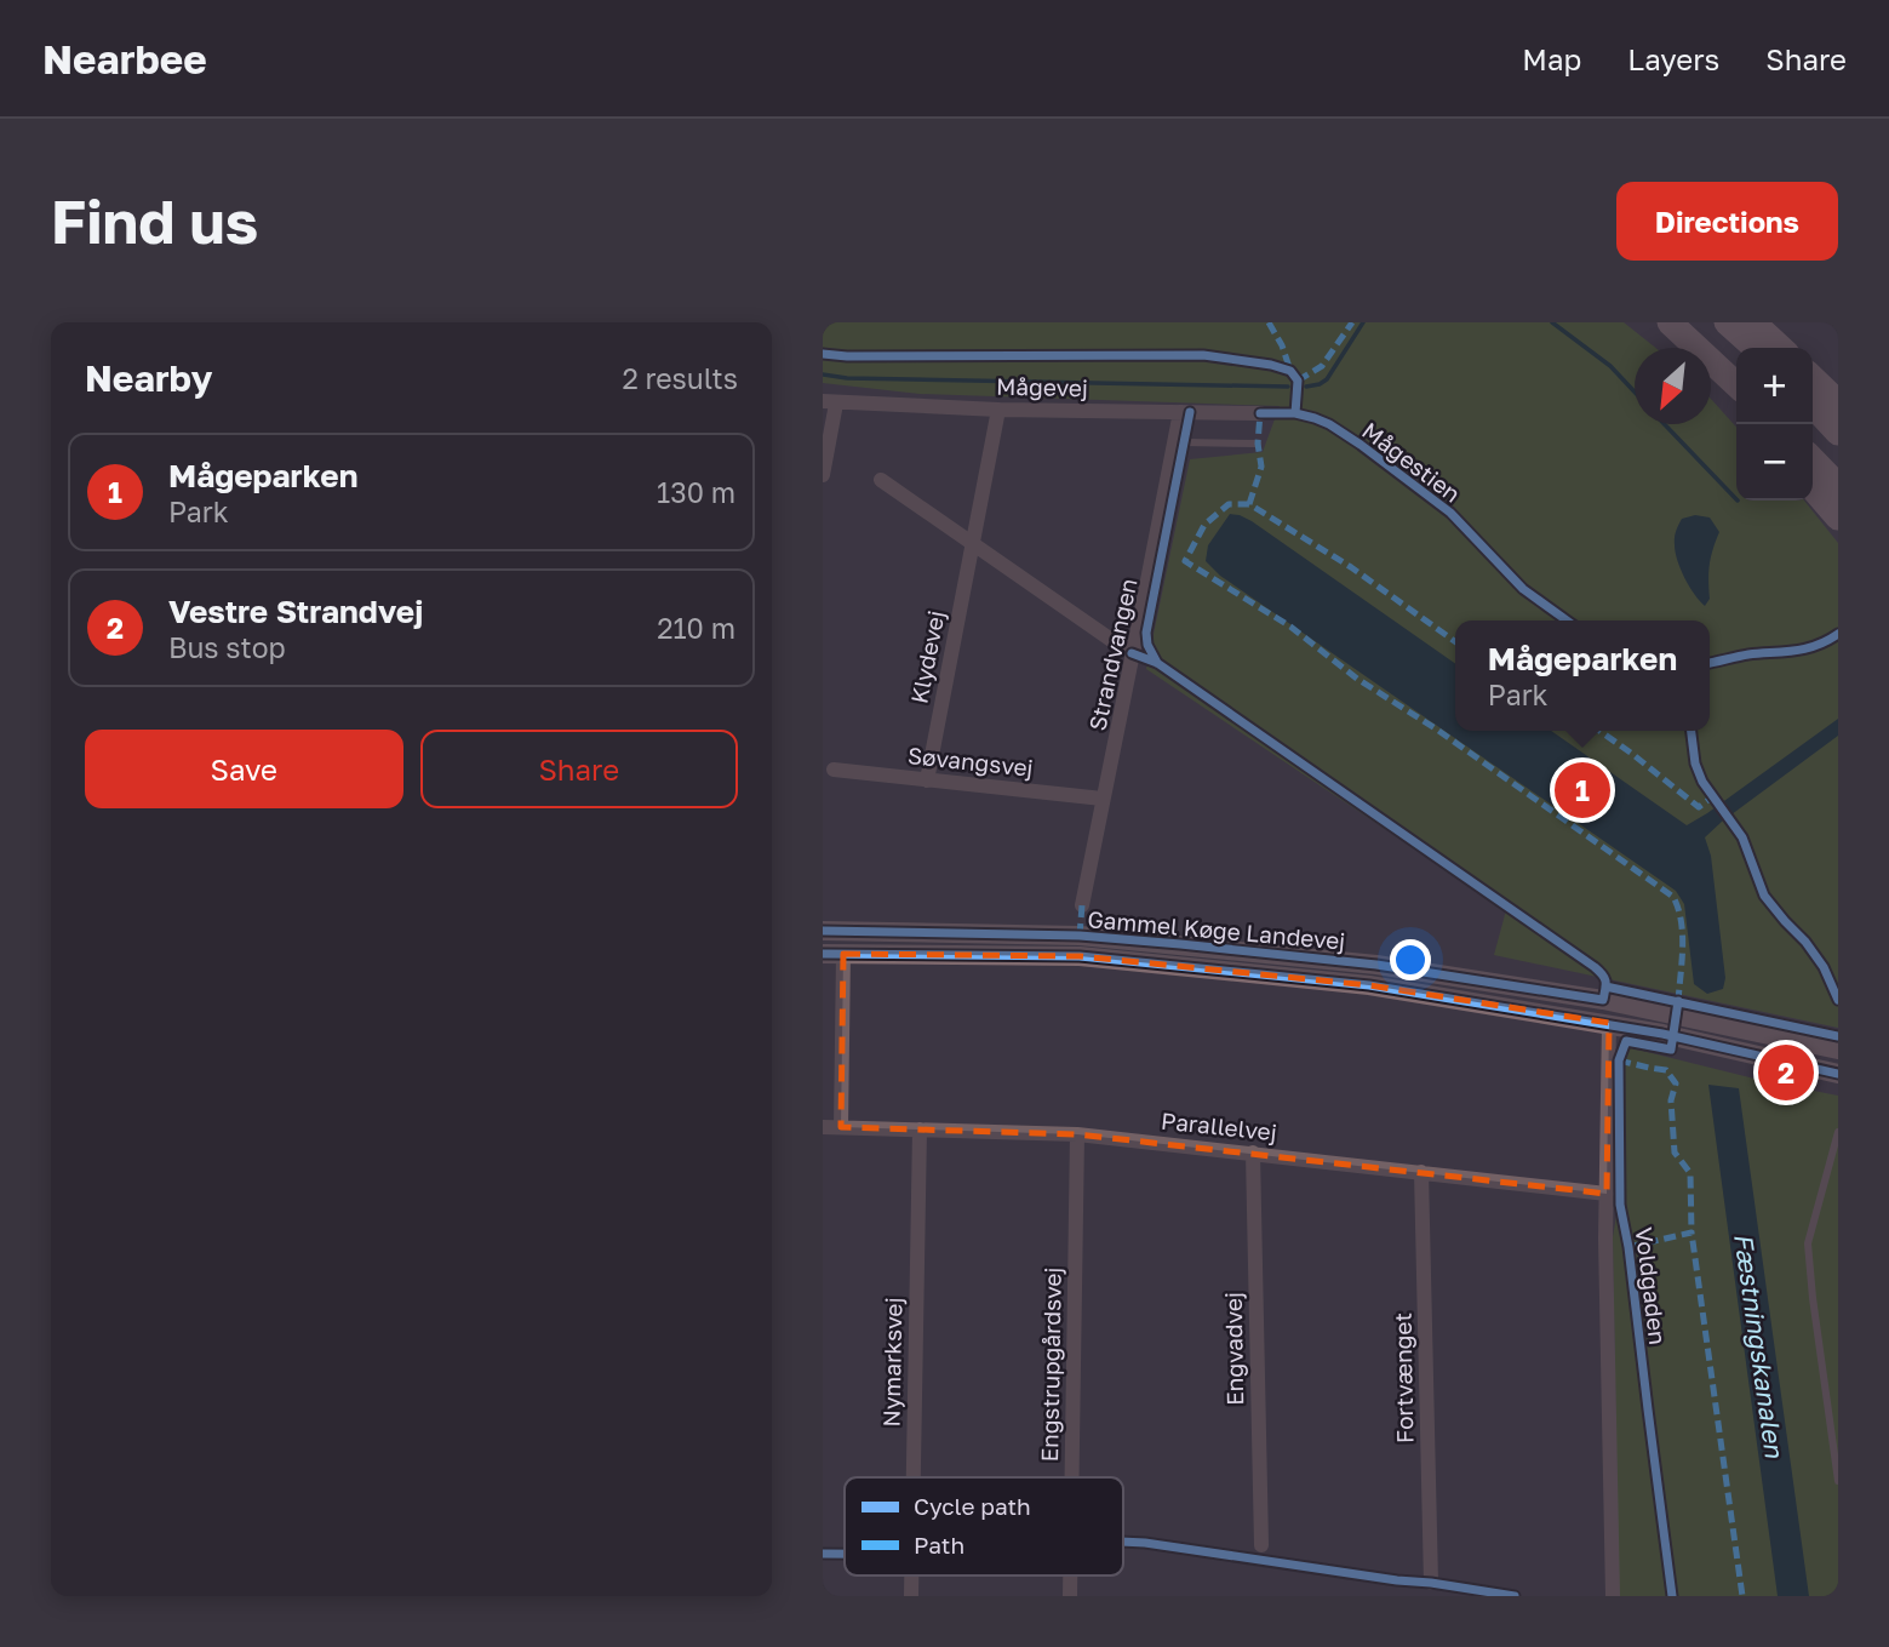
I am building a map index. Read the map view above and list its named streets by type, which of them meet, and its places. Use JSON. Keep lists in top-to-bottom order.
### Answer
{
  "streets": {
    "main road": ["Gammel Køge Landevej"],
    "street": [
      "Mågevej",
      "Strandvangen",
      "Klydevej",
      "Søvangsvej",
      "Parallelvej",
      "Engvadvej",
      "Nymarksvej",
      "Engstrupgårdsvej",
      "Fortvænget"
    ],
    "cycle path": ["Mågestien", "Voldgaden"]
  },
  "crossings": [
    ["Mågevej", "Strandvangen"],
    ["Mågevej", "Klydevej"],
    ["Strandvangen", "Søvangsvej"],
    ["Klydevej", "Søvangsvej"],
    ["Parallelvej", "Engvadvej"],
    ["Parallelvej", "Nymarksvej"],
    ["Parallelvej", "Engstrupgårdsvej"],
    ["Parallelvej", "Fortvænget"]
  ],
  "water": ["Fæstningskanalen"],
  "legend": ["Cycle path", "Path"],
  "north": "bottom left",
  "page": {
    "header": "Nearbee",
    "nav": ["Map", "Layers", "Share"],
    "buttons": [
      "Directions",
      ["Save", "Share"]
    ],
    "title": "Find us",
    "heading": ["Nearby", "2 results"],
    "map_buttons": ["+", "−"],
    "list": [
      {
        "mark": "1",
        "name": "Mågeparken",
        "note": "Park",
        "value": "130 m"
      },
      {
        "mark": "2",
        "name": "Vestre Strandvej",
        "note": "Bus stop",
        "value": "210 m"
      }
    ],
    "popup": ["Mågeparken", "Park"],
    "pins": ["1", "2"]
  }
}
